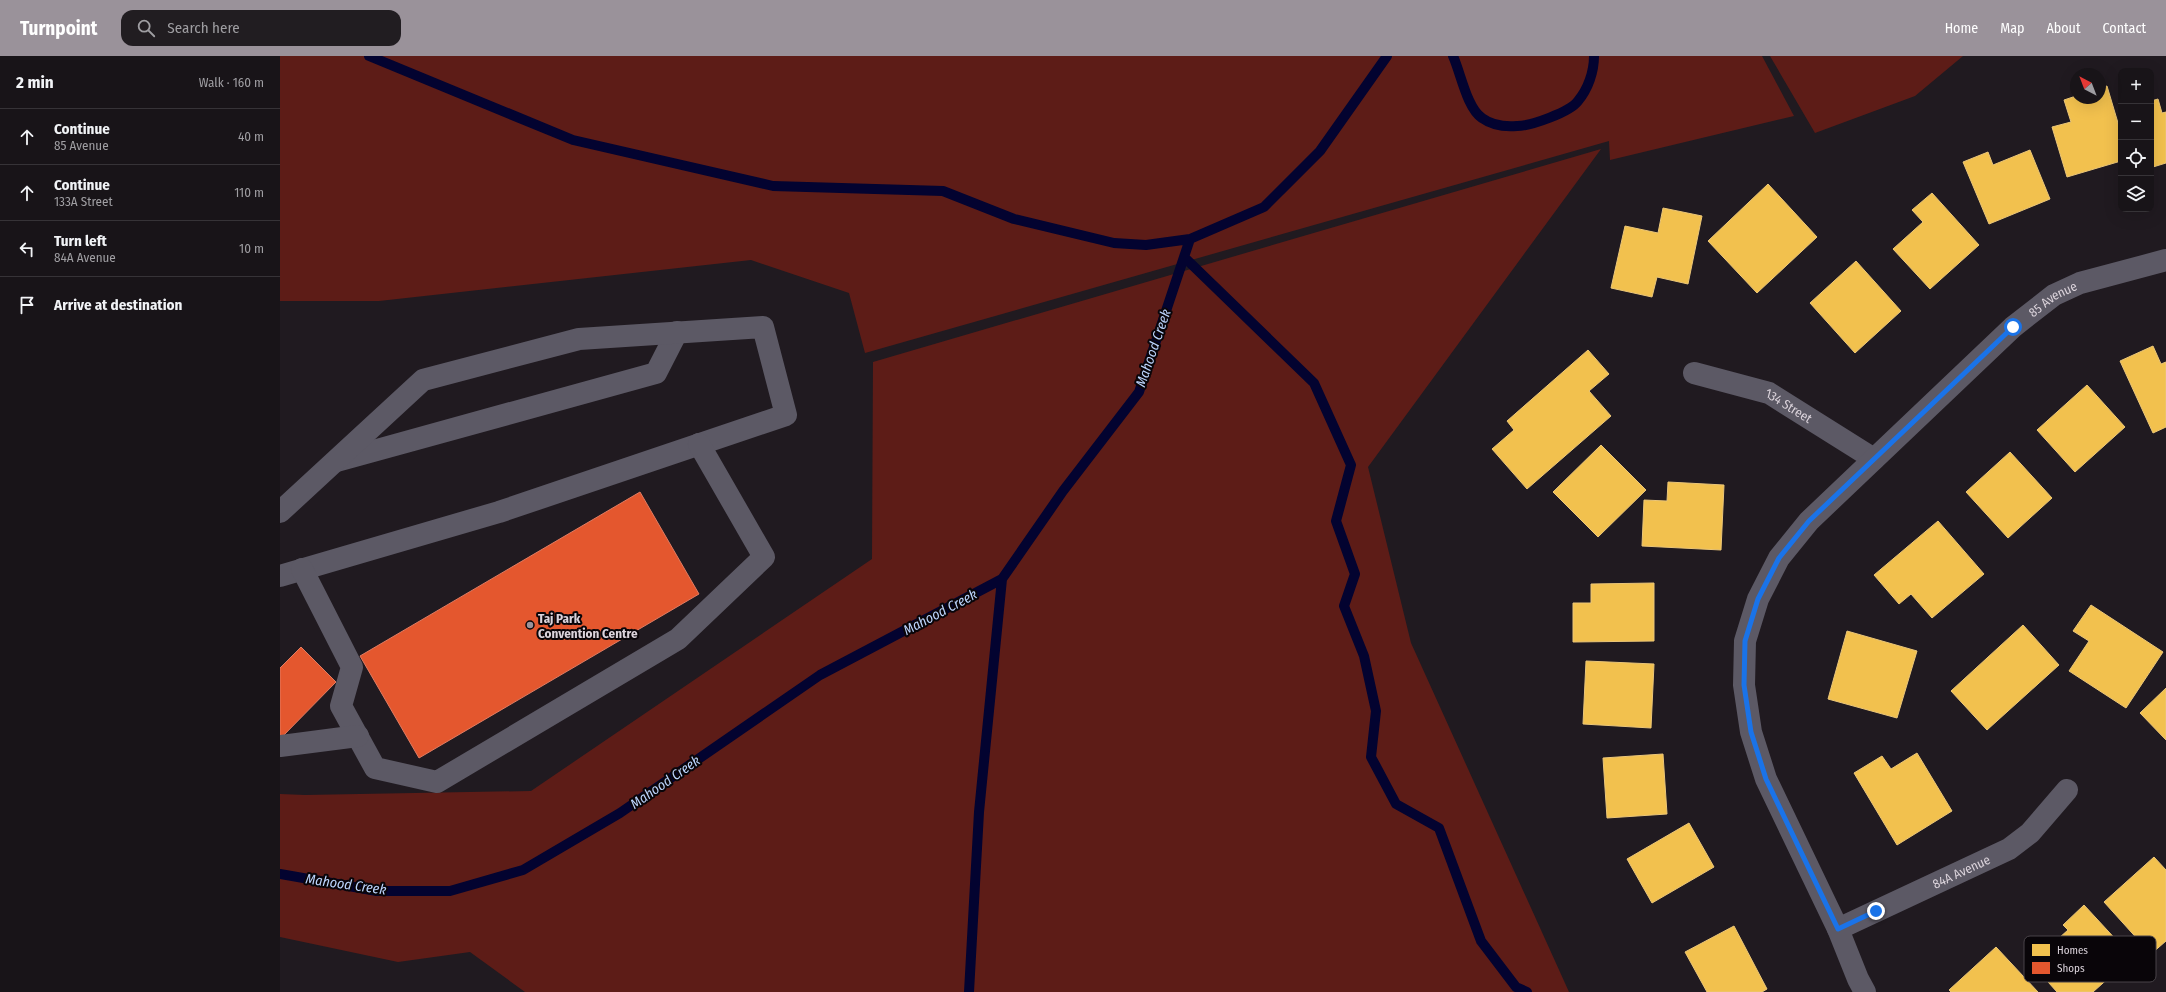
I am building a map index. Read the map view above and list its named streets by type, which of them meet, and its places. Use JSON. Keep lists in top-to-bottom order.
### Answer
{
  "streets": {
    "street": ["85 Avenue", "134 Street", "84A Avenue"]
  },
  "crossings": [
    ["85 Avenue", "134 Street"],
    ["85 Avenue", "84A Avenue"]
  ],
  "water": ["Mahood Creek"],
  "places": ["Taj Park Convention Centre"],
  "legend": ["Homes", "Shops"],
  "north": "top left",
  "page": {
    "header": "Turnpoint",
    "search": "Search here",
    "nav": [
      "Home",
      "Map",
      "About",
      "Contact"
    ],
    "heading": ["2 min", "Walk · 160 m"],
    "map_buttons": ["+", "−"],
    "list": [
      ["Continue", "85 Avenue", "40 m"],
      ["Continue", "133A Street", "110 m"],
      ["Turn left", "84A Avenue", "10 m"],
      "Arrive at destination"
    ]
  }
}
